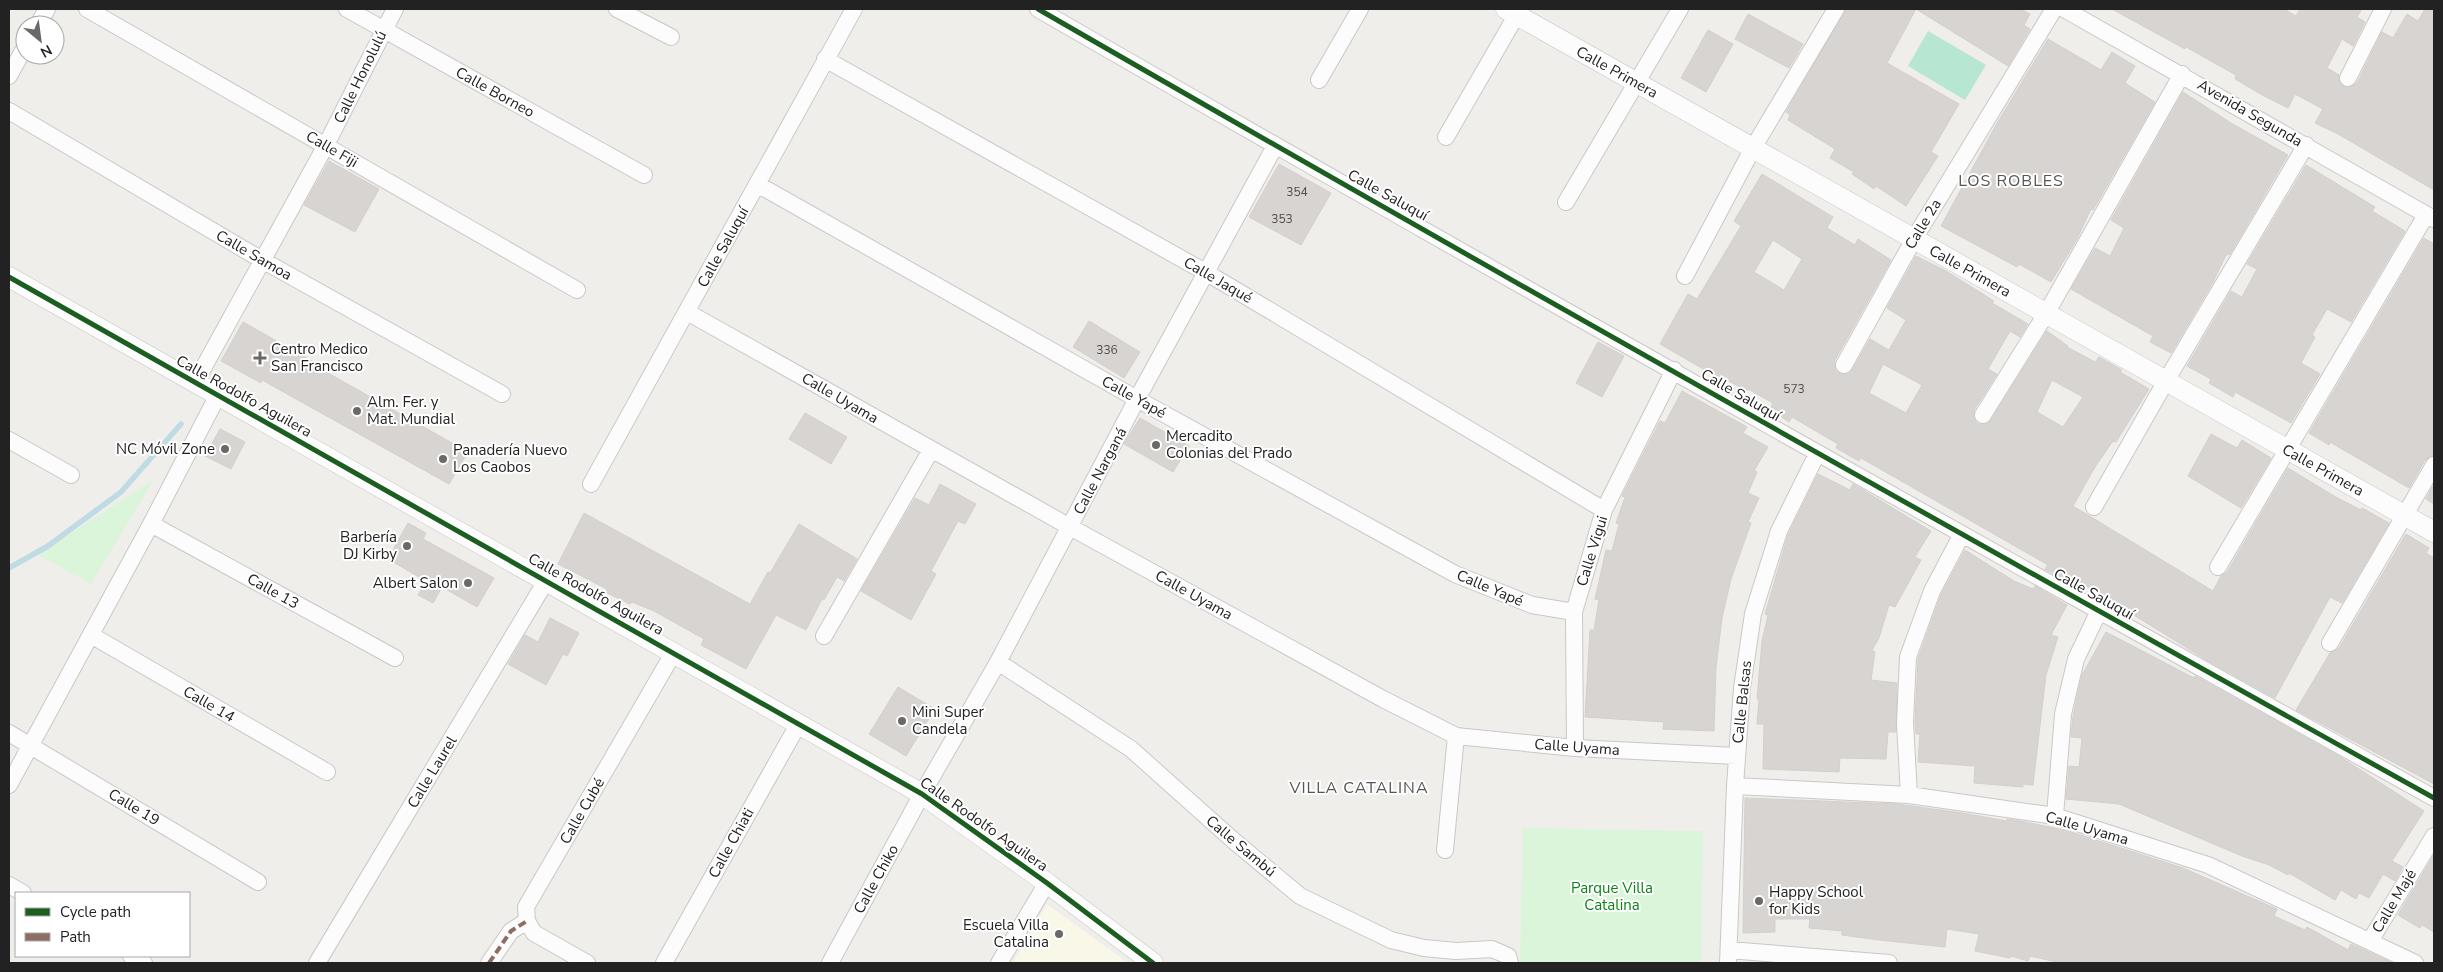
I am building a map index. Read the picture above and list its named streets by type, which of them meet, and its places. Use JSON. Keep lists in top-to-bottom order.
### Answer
{
  "streets": {
    "street": [
      "Calle Primera",
      "Calle Honolulú",
      "Calle Borneo",
      "Avenida Segunda",
      "Calle Fiji",
      "Calle Saluquí",
      "Calle 2a",
      "Calle Samoa",
      "Calle Jaqué",
      "Calle Rodolfo Aguilera",
      "Calle Yapé",
      "Calle Uyama",
      "Calle Narganá",
      "Calle Vigui",
      "Calle 13",
      "Calle Balsas",
      "Calle 14",
      "Calle Laurel",
      "Calle 19",
      "Calle Cubé",
      "Calle Chiati",
      "Calle Sambú",
      "Calle Chiko",
      "Calle Majé"
    ]
  },
  "crossings": [
    ["Calle Primera", "Calle 2a"],
    ["Calle Honolulú", "Calle Borneo"],
    ["Calle Honolulú", "Calle Fiji"],
    ["Calle Honolulú", "Calle Samoa"],
    ["Calle Honolulú", "Calle Rodolfo Aguilera"],
    ["Calle Saluquí", "Calle Jaqué"],
    ["Calle Saluquí", "Calle Yapé"],
    ["Calle Saluquí", "Calle Uyama"],
    ["Calle Saluquí", "Calle Narganá"],
    ["Calle Saluquí", "Calle Vigui"],
    ["Calle Saluquí", "Calle Balsas"],
    ["Calle Jaqué", "Calle Narganá"],
    ["Calle Jaqué", "Calle Vigui"],
    ["Calle Rodolfo Aguilera", "Calle Narganá"],
    ["Calle Rodolfo Aguilera", "Calle Laurel"],
    ["Calle Rodolfo Aguilera", "Calle Cubé"],
    ["Calle Rodolfo Aguilera", "Calle Chiati"],
    ["Calle Rodolfo Aguilera", "Calle Chiko"],
    ["Calle Yapé", "Calle Narganá"],
    ["Calle Yapé", "Calle Vigui"],
    ["Calle Uyama", "Calle Narganá"],
    ["Calle Uyama", "Calle Vigui"],
    ["Calle Uyama", "Calle Balsas"],
    ["Calle Uyama", "Calle Majé"],
    ["Calle Narganá", "Calle Sambú"],
    ["Calle Narganá", "Calle Chiko"]
  ],
  "districts": ["LOS ROBLES", "VILLA CATALINA"],
  "parks": ["Parque Villa Catalina"],
  "places": {
    "health": ["Centro Medico San Francisco"],
    "other": [
      "Alm. Fer. y Mat. Mundial",
      "Mercadito Colonias del Prado",
      "NC Móvil Zone",
      "Panadería Nuevo Los Caobos",
      "Barbería DJ Kirby",
      "Albert Salon",
      "Mini Super Candela",
      "Happy School for Kids",
      "Escuela Villa Catalina"
    ]
  },
  "house_numbers": [
    "354",
    "353",
    "336",
    "573"
  ],
  "legend": ["Cycle path", "Path"],
  "north": "bottom right"
}
